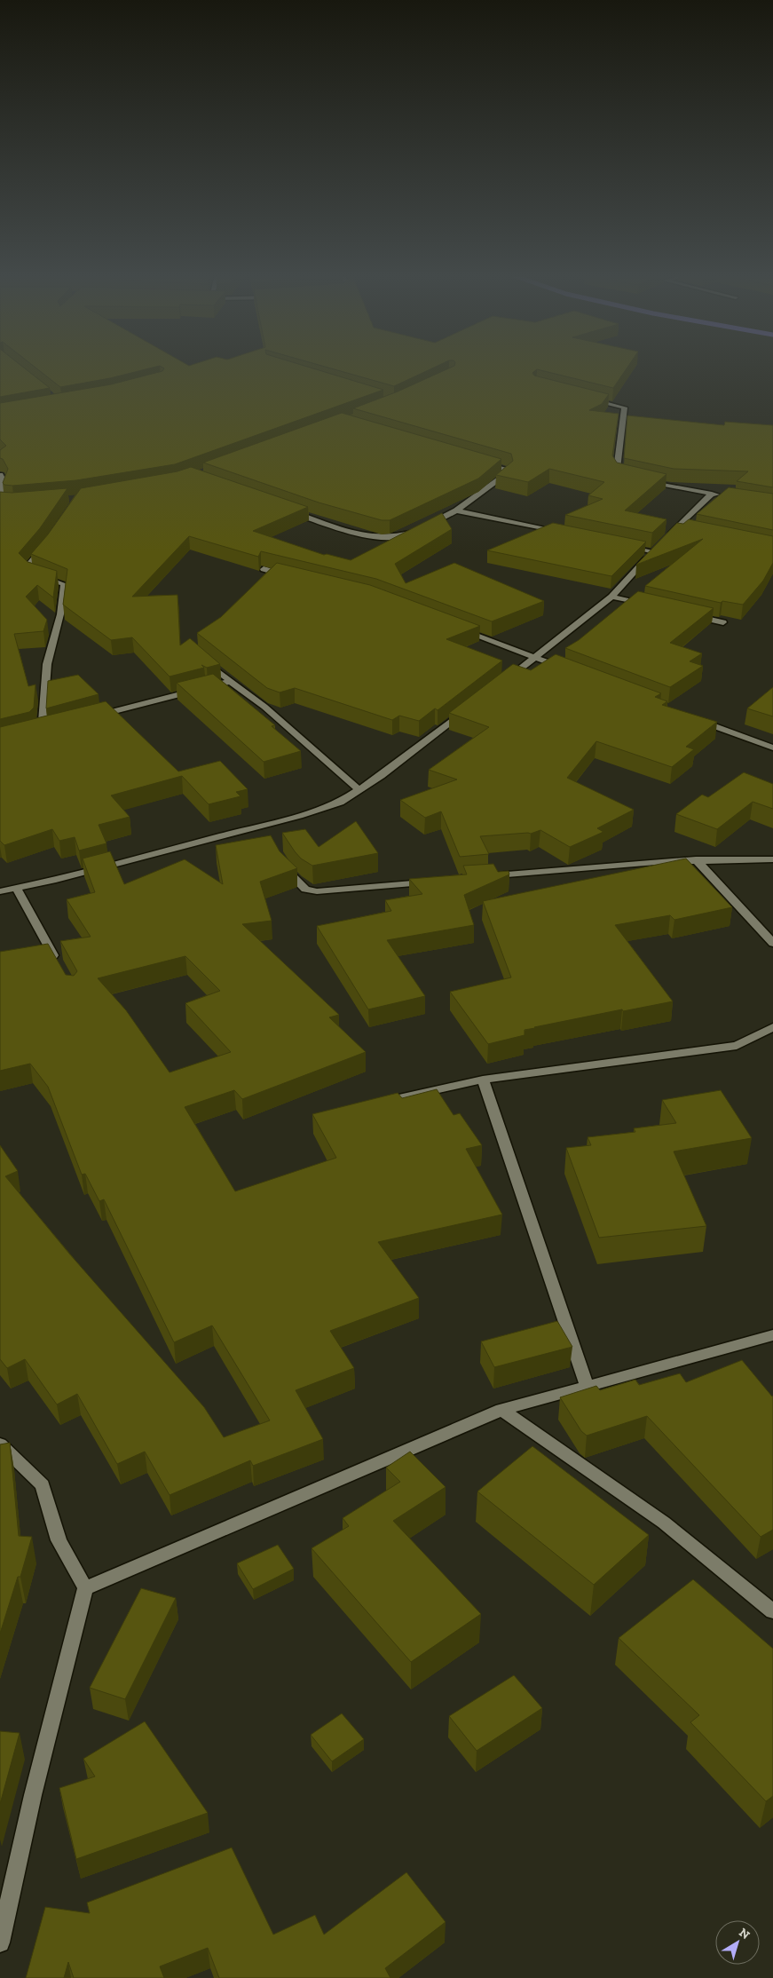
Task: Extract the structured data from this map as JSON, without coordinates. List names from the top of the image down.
{
  "north": "top right"
}
